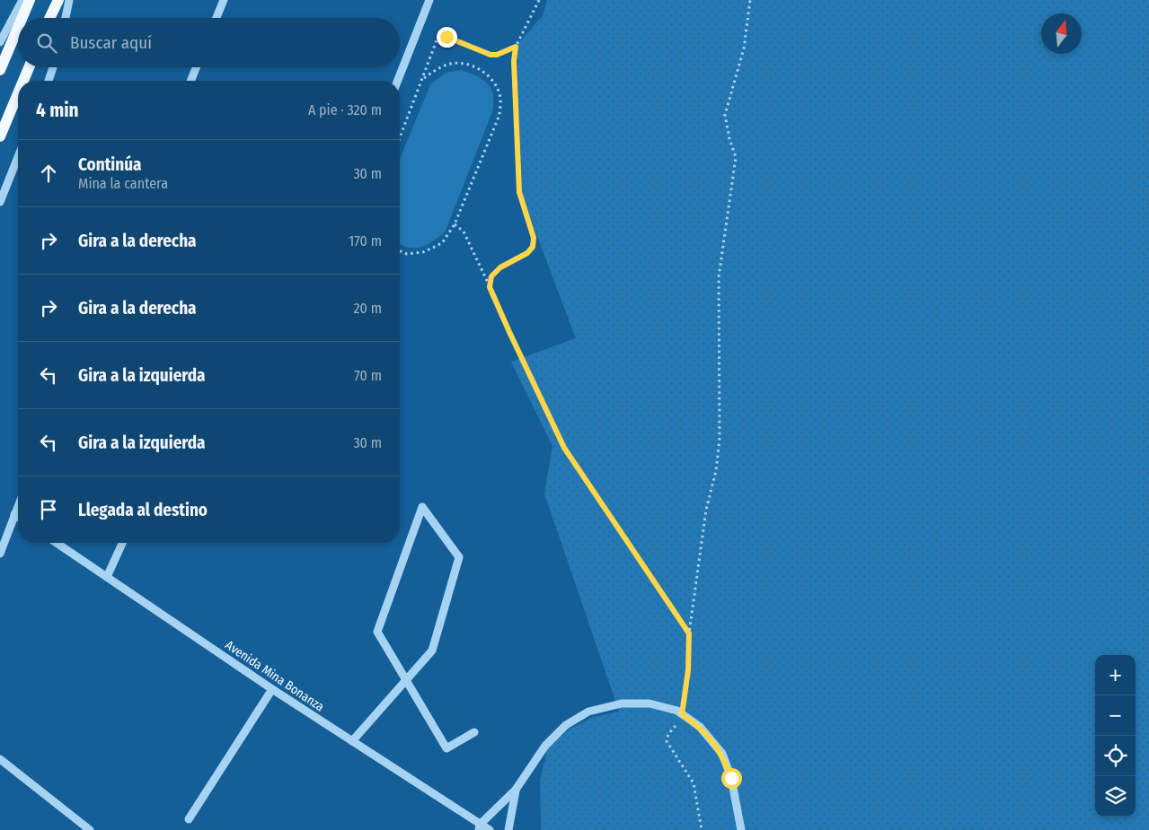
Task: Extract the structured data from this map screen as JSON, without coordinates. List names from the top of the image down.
{
  "streets": {
    "street": ["Avenida Mina Bonanza"]
  },
  "north": "top",
  "page": {
    "search": "Buscar aquí",
    "heading": ["4 min", "A pie · 320 m"],
    "list": [
      ["Continúa", "Mina la cantera", "30 m"],
      ["Gira a la derecha", "170 m"],
      ["Gira a la derecha", "20 m"],
      ["Gira a la izquierda", "70 m"],
      ["Gira a la izquierda", "30 m"],
      "Llegada al destino"
    ],
    "map_buttons": ["+", "−"]
  }
}
